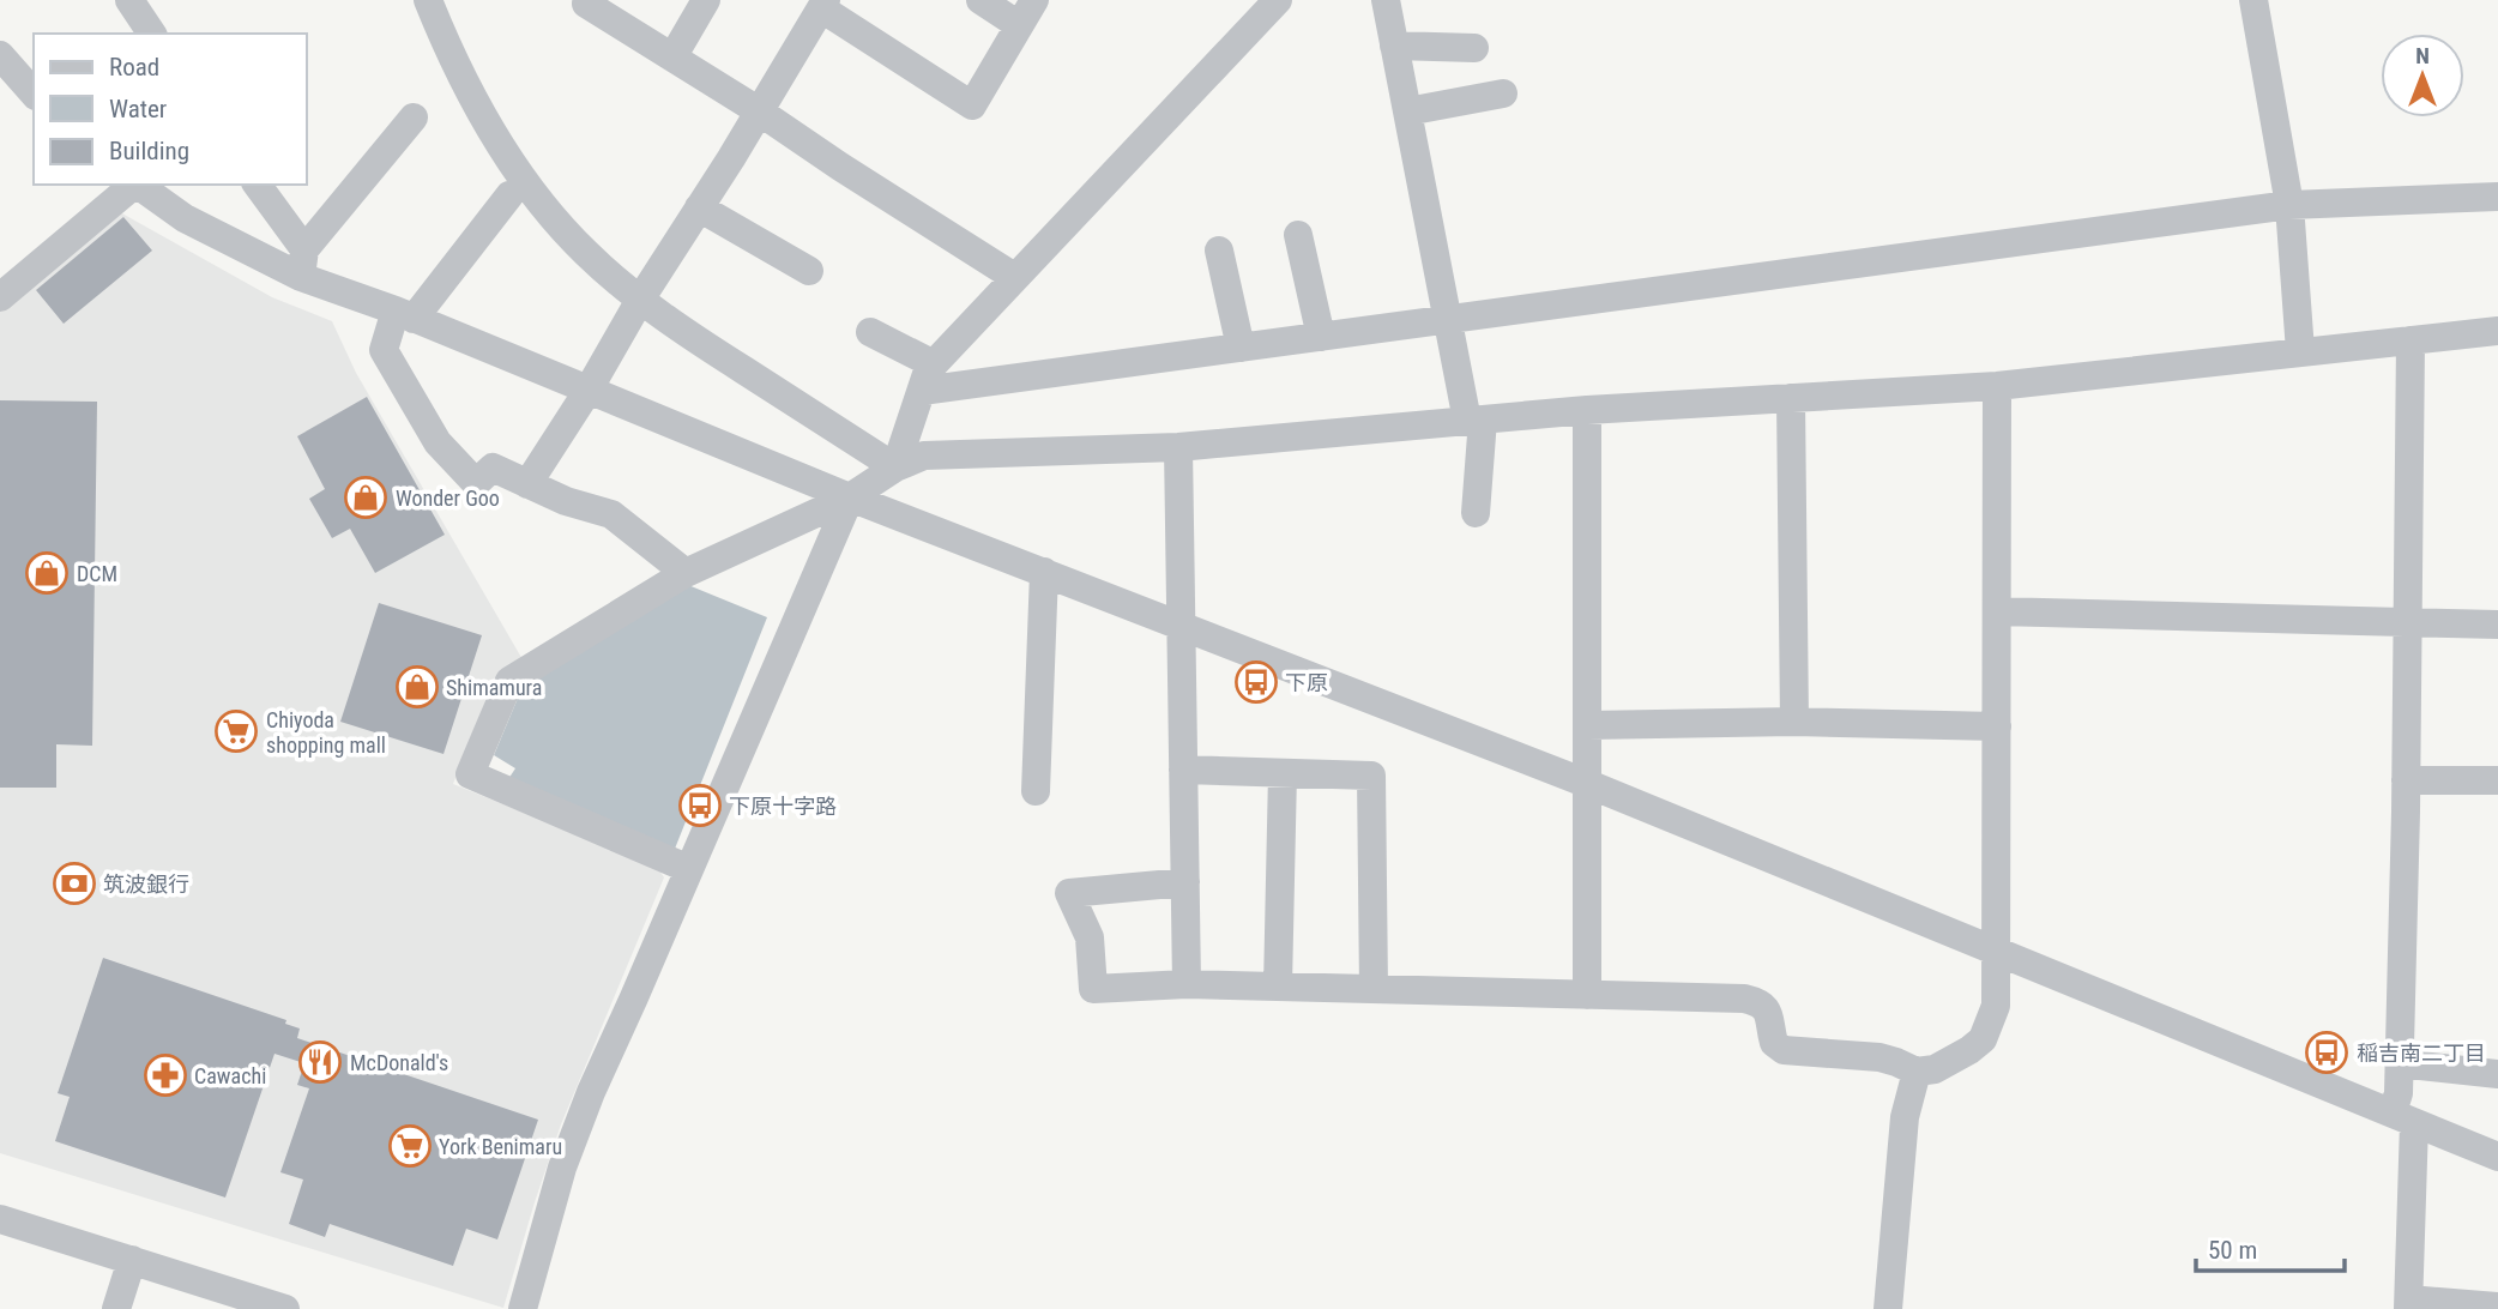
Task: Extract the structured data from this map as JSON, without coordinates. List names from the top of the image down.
{
  "places": {
    "shop": ["Wonder Goo", "DCM", "Shimamura"],
    "bus stop": ["下原", "下原十字路", "稲吉南二丁目"],
    "supermarket": ["Chiyoda shopping mall", "York Benimaru"],
    "bank": ["筑波銀行"],
    "restaurant": ["McDonald's"],
    "pharmacy": ["Cawachi"]
  },
  "legend": ["Road", "Water", "Building"],
  "scale_bar": "50 m",
  "north": "top"
}
